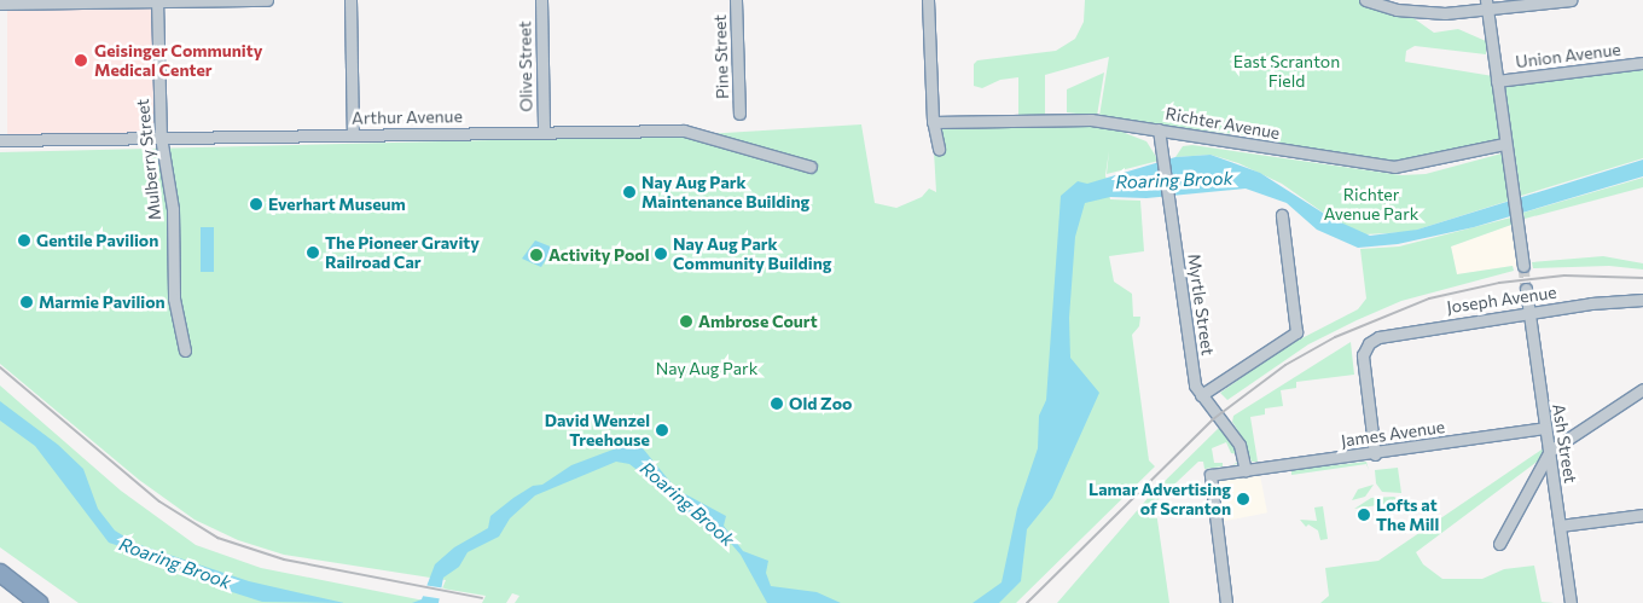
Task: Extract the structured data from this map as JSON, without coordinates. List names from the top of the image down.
{
  "streets": {
    "street": [
      "Union Avenue",
      "Pine Street",
      "Olive Street",
      "Arthur Avenue",
      "Richter Avenue",
      "Mulberry Street",
      "Joseph Avenue",
      "Myrtle Street",
      "James Avenue",
      "Ash Street"
    ]
  },
  "crossings": [
    ["Olive Street", "Arthur Avenue"],
    ["Arthur Avenue", "Mulberry Street"],
    ["Richter Avenue", "Myrtle Street"],
    ["Joseph Avenue", "James Avenue"],
    ["Joseph Avenue", "Ash Street"],
    ["Myrtle Street", "James Avenue"],
    ["James Avenue", "Ash Street"]
  ],
  "water": ["Roaring Brook"],
  "parks": ["East Scranton Field", "Richter Avenue Park", "Nay Aug Park"],
  "places": [
    "Geisinger Community Medical Center",
    "Nay Aug Park Maintenance Building",
    "Everhart Museum",
    "Gentile Pavilion",
    "The Pioneer Gravity Railroad Car",
    "Nay Aug Park Community Building",
    "Activity Pool",
    "Marmie Pavilion",
    "Ambrose Court",
    "Old Zoo",
    "David Wenzel Treehouse",
    "Lamar Advertising of Scranton",
    "Lofts at The Mill"
  ]
}
